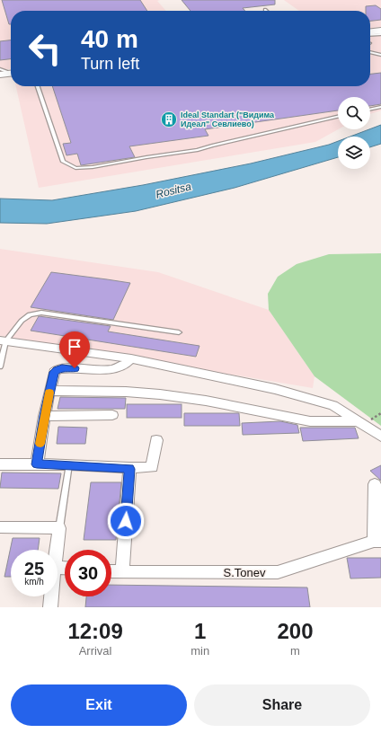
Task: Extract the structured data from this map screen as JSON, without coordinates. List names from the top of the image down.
{
  "streets": {
    "street": ["S.Tonev"]
  },
  "water": ["Rositsa"],
  "places": {
    "building": ["Ideal Standart (\"Видима Идеал\" Севлиево)"]
  },
  "page": {
    "turn": ["40 m", "Turn left"],
    "speed": "25 km/h",
    "limit": "30",
    "eta": [
      "12:09",
      "Arrival",
      "1",
      "min",
      "200",
      "m"
    ],
    "buttons": ["Exit", "Share"]
  }
}
